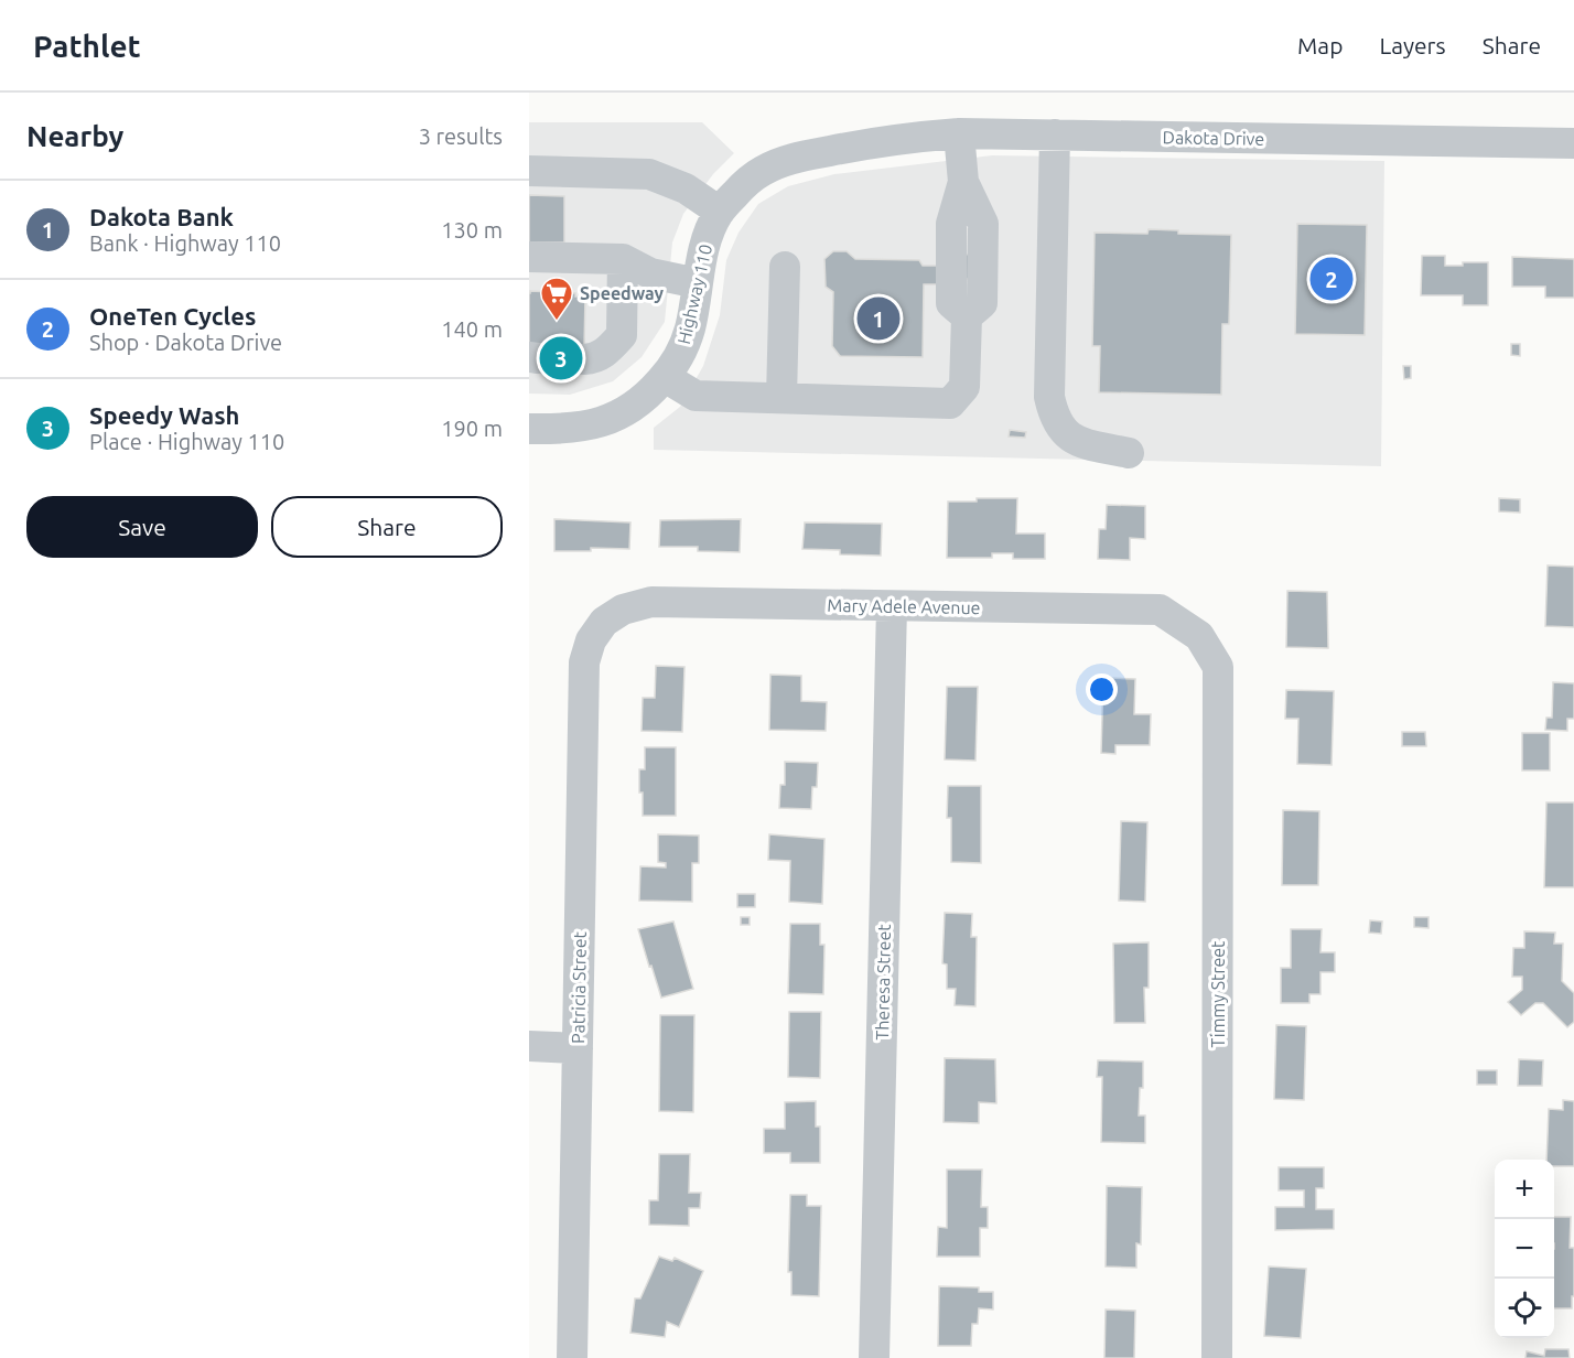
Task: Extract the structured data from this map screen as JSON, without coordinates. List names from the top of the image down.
{
  "streets": {
    "street": [
      "Dakota Drive",
      "Highway 110",
      "Mary Adele Avenue",
      "Theresa Street",
      "Patricia Street",
      "Timmy Street"
    ]
  },
  "crossings": [
    ["Dakota Drive", "Highway 110"],
    ["Mary Adele Avenue", "Theresa Street"],
    ["Mary Adele Avenue", "Patricia Street"],
    ["Mary Adele Avenue", "Timmy Street"]
  ],
  "places": {
    "supermarket": ["Speedway"]
  },
  "page": {
    "header": "Pathlet",
    "nav": ["Map", "Layers", "Share"],
    "heading": ["Nearby", "3 results"],
    "list": [
      {
        "mark": "1",
        "name": "Dakota Bank",
        "note": "Bank · Highway 110",
        "value": "130 m"
      },
      {
        "mark": "2",
        "name": "OneTen Cycles",
        "note": "Shop · Dakota Drive",
        "value": "140 m"
      },
      {
        "mark": "3",
        "name": "Speedy Wash",
        "note": "Place · Highway 110",
        "value": "190 m"
      }
    ],
    "pins": ["2", "1", "3"],
    "buttons": ["Save", "Share"],
    "map_buttons": ["+", "−"]
  }
}
